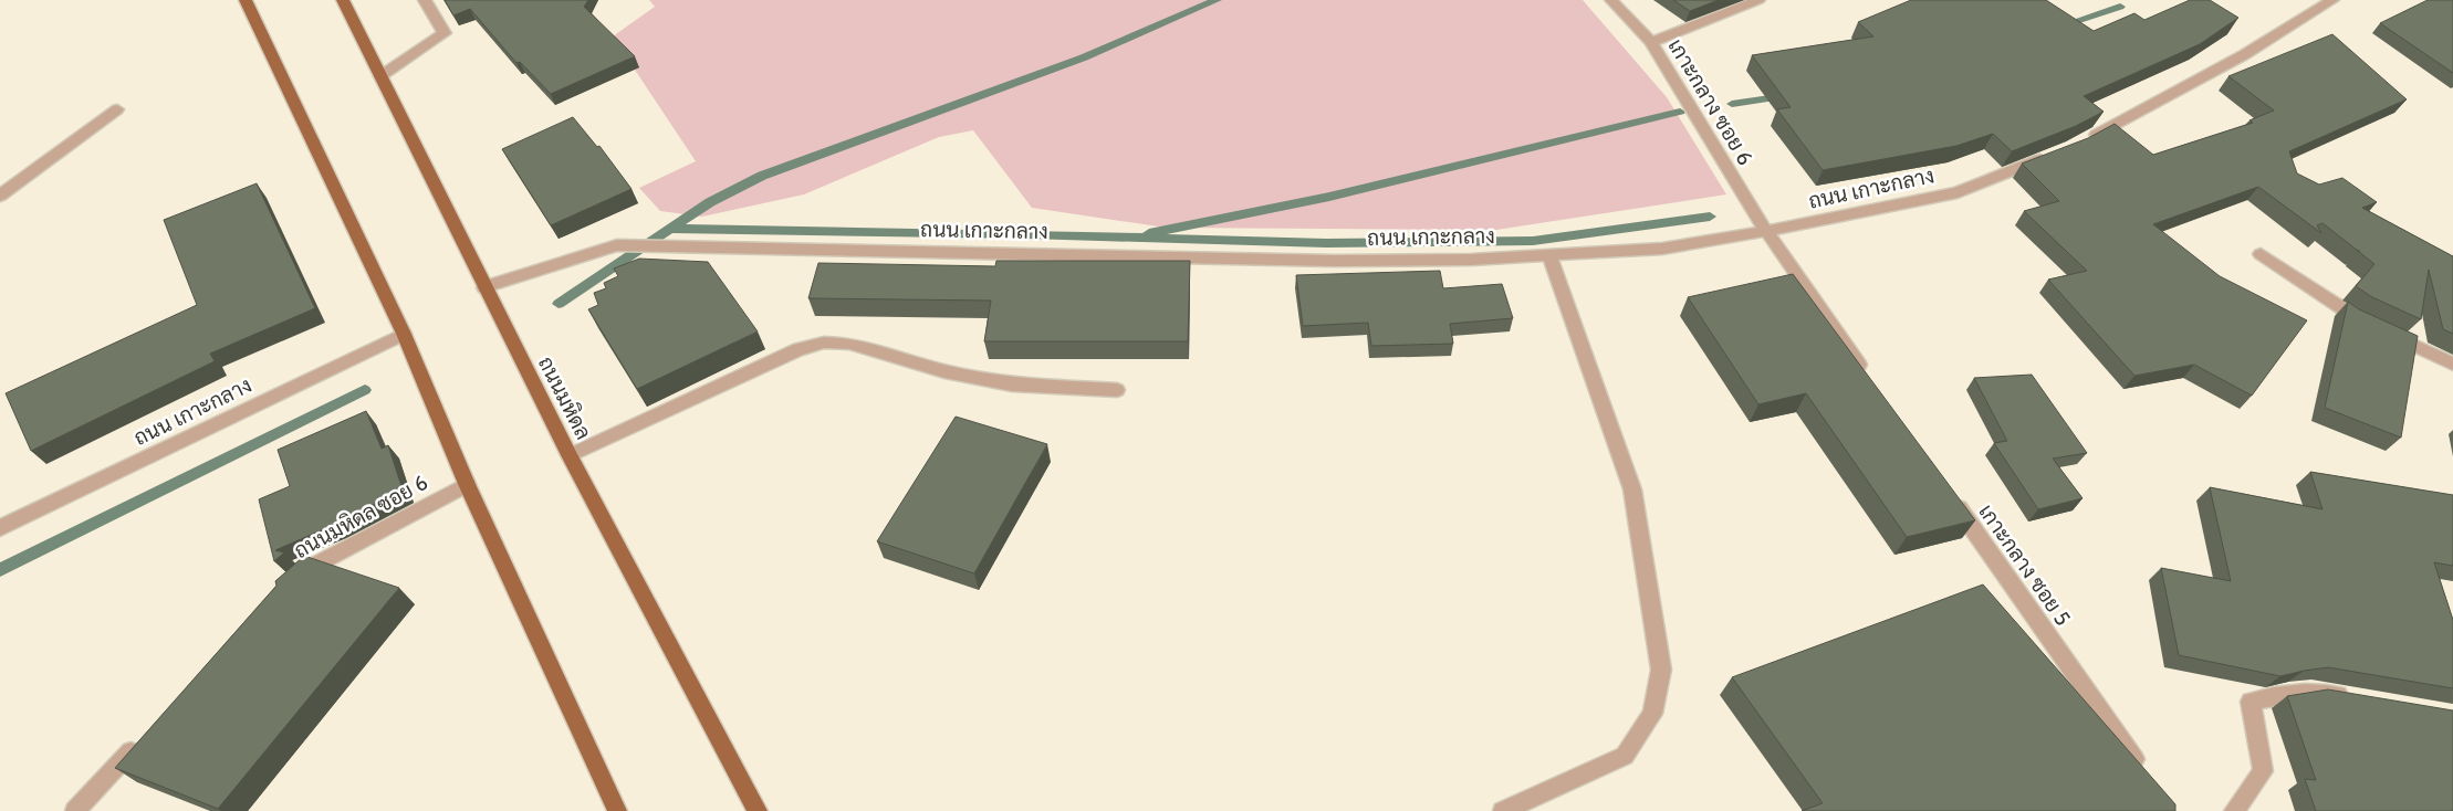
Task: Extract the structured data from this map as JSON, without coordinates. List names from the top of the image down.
{
  "streets": {
    "main road": ["ถนนมหิดล"],
    "street": [
      "เกาะกลาง ซอย 6",
      "ถนน เกาะกลาง",
      "ถนนมหิดล ซอย 6",
      "เกาะกลาง ซอย 5"
    ]
  },
  "crossings": [
    ["เกาะกลาง ซอย 6", "ถนน เกาะกลาง"],
    ["ถนน เกาะกลาง", "ถนนมหิดล"]
  ]
}
